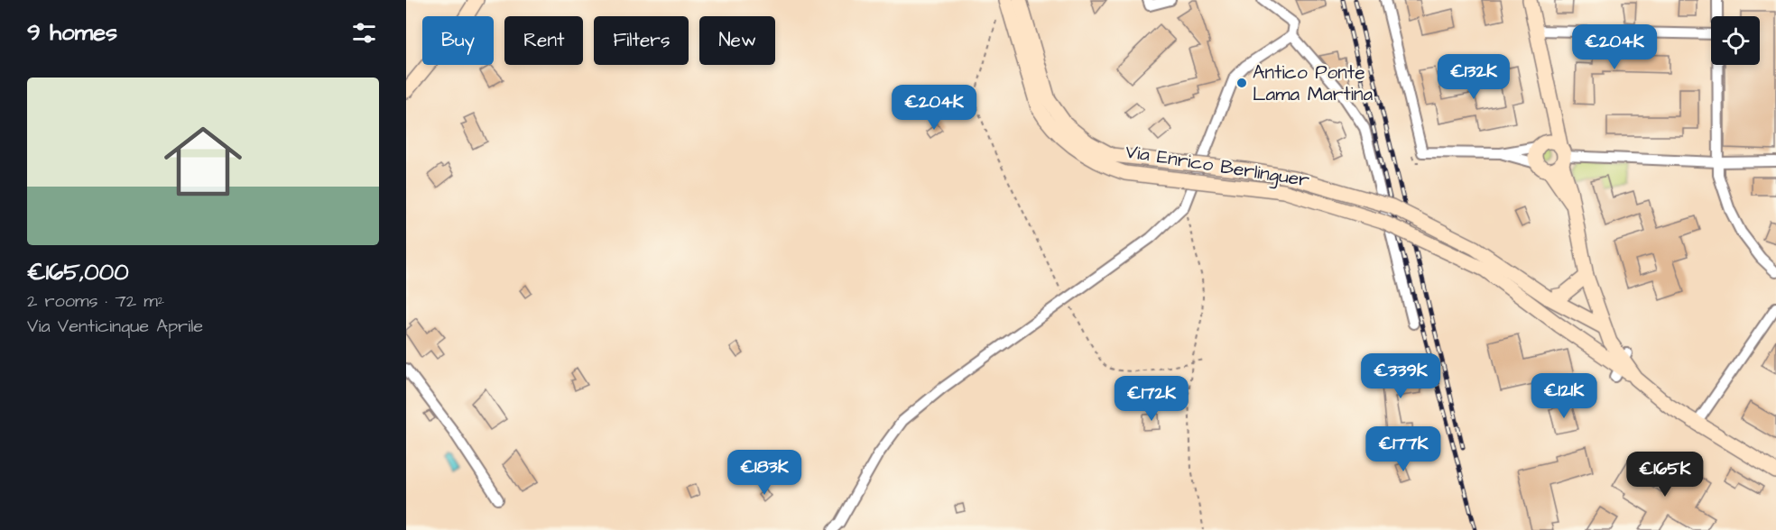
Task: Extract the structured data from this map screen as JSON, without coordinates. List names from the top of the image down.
{
  "streets": {
    "main road": ["Via Enrico Berlinguer"]
  },
  "places": ["Antico Ponte Lama Martina"],
  "page": {
    "heading": "9 homes",
    "chip": [
      "Buy",
      "Rent",
      "Filters",
      "New"
    ],
    "price": [
      "€204K",
      "€132K",
      "€204K",
      "€339K",
      "€121K",
      "€172K",
      "€177K",
      "€183K",
      "€165K"
    ],
    "list": [
      {
        "name": "€165,000",
        "note": "2 rooms · 72 m² · Via Venticinque Aprile"
      }
    ]
  }
}
